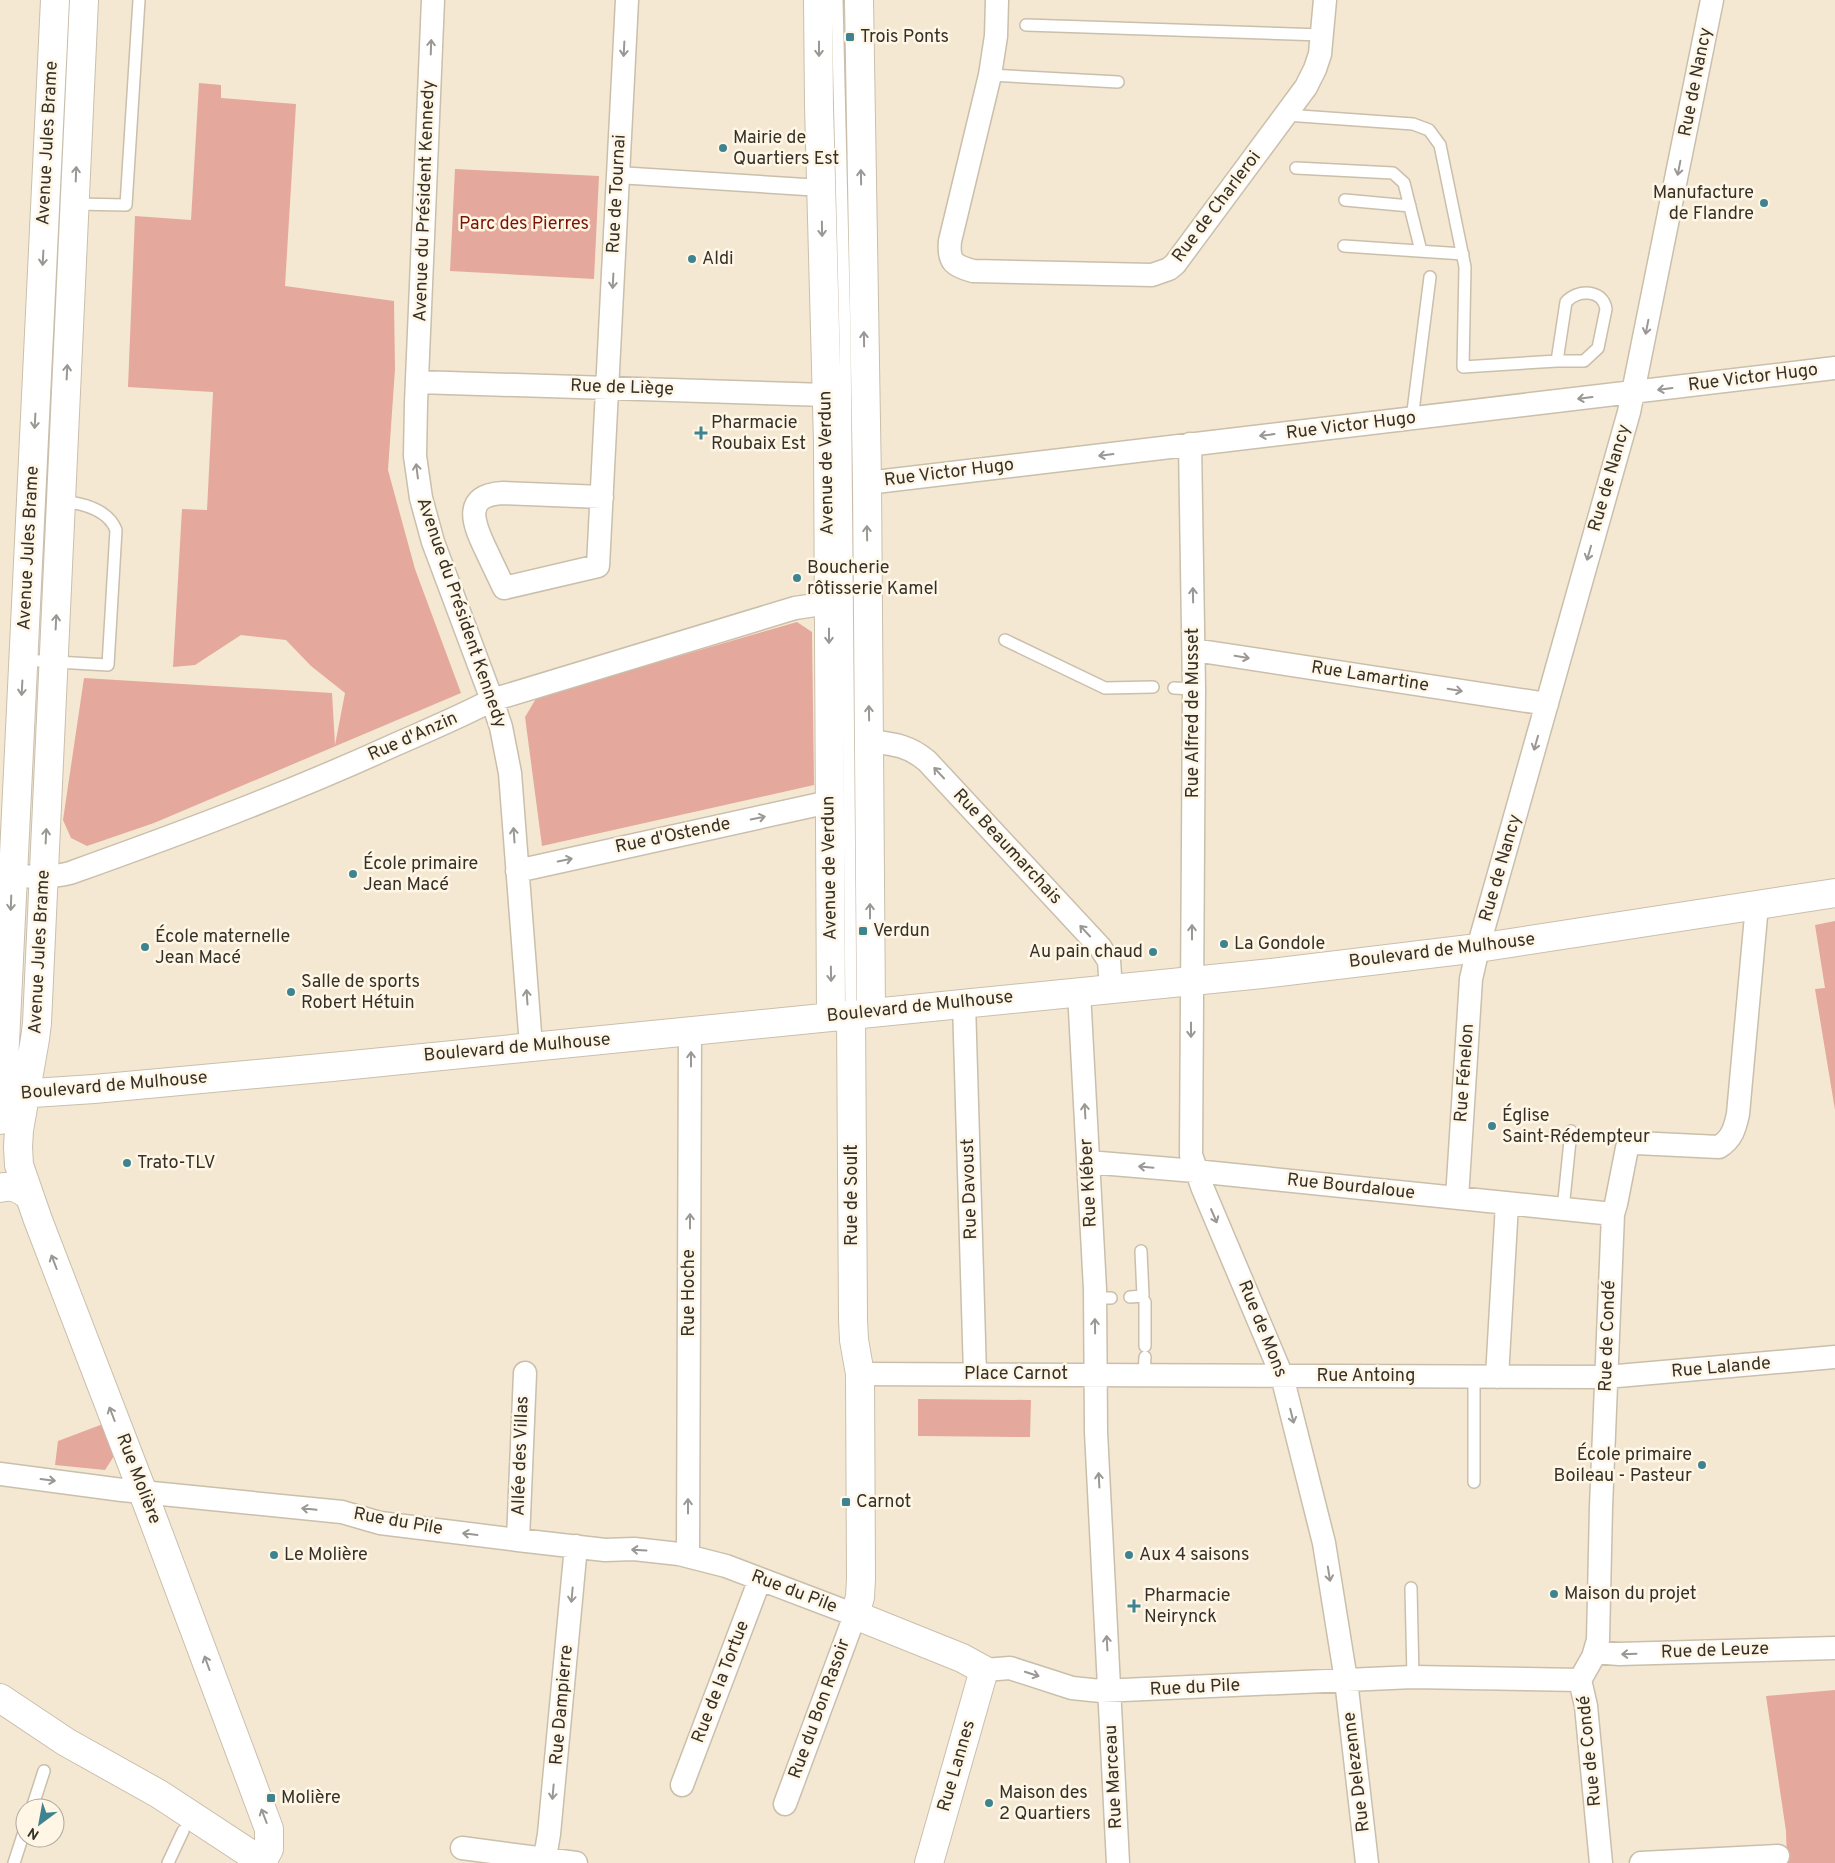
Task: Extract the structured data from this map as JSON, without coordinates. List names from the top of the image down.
{
  "streets": {
    "street": [
      "Rue de Nancy",
      "Avenue Jules Brame",
      "Rue de Tournai",
      "Avenue du Président Kennedy",
      "Rue de Charleroi",
      "Rue Victor Hugo",
      "Rue de Liège",
      "Avenue de Verdun",
      "Rue Lamartine",
      "Rue Alfred de Musset",
      "Rue d'Anzin",
      "Rue d'Ostende",
      "Rue Beaumarchais",
      "Boulevard de Mulhouse",
      "Rue Fénelon",
      "Rue Kléber",
      "Rue Bourdaloue",
      "Rue Davoust",
      "Rue de Soult",
      "Rue Hoche",
      "Rue de Mons",
      "Rue de Condé",
      "Rue Lalande",
      "Place Carnot",
      "Rue Antoing",
      "Allée des Villas",
      "Rue Molière",
      "Rue du Pile",
      "Rue de Leuze",
      "Rue de la Tortue",
      "Rue Dampierre",
      "Rue du Bon Rasoir",
      "Rue Lannes",
      "Rue Delezenne",
      "Rue Marceau"
    ]
  },
  "crossings": [
    ["Rue de Nancy", "Rue Victor Hugo"],
    ["Rue de Nancy", "Rue Lamartine"],
    ["Rue de Nancy", "Boulevard de Mulhouse"],
    ["Rue de Nancy", "Rue Fénelon"],
    ["Avenue Jules Brame", "Rue d'Anzin"],
    ["Avenue Jules Brame", "Boulevard de Mulhouse"],
    ["Avenue Jules Brame", "Rue Molière"],
    ["Rue de Tournai", "Rue de Liège"],
    ["Avenue du Président Kennedy", "Rue de Liège"],
    ["Avenue du Président Kennedy", "Rue d'Anzin"],
    ["Avenue du Président Kennedy", "Rue d'Ostende"],
    ["Avenue du Président Kennedy", "Boulevard de Mulhouse"],
    ["Rue Victor Hugo", "Rue Alfred de Musset"],
    ["Rue de Liège", "Avenue de Verdun"],
    ["Avenue de Verdun", "Rue d'Anzin"],
    ["Avenue de Verdun", "Rue d'Ostende"],
    ["Avenue de Verdun", "Boulevard de Mulhouse"],
    ["Avenue de Verdun", "Rue de Soult"],
    ["Rue Lamartine", "Rue Alfred de Musset"],
    ["Rue Alfred de Musset", "Boulevard de Mulhouse"],
    ["Rue Alfred de Musset", "Rue de Mons"],
    ["Rue Beaumarchais", "Boulevard de Mulhouse"],
    ["Boulevard de Mulhouse", "Rue Fénelon"],
    ["Boulevard de Mulhouse", "Rue Kléber"],
    ["Boulevard de Mulhouse", "Rue Davoust"],
    ["Boulevard de Mulhouse", "Rue de Soult"],
    ["Boulevard de Mulhouse", "Rue Hoche"],
    ["Boulevard de Mulhouse", "Rue de Mons"],
    ["Boulevard de Mulhouse", "Rue de Condé"],
    ["Boulevard de Mulhouse", "Rue Molière"],
    ["Rue Fénelon", "Rue Bourdaloue"],
    ["Rue Kléber", "Rue Bourdaloue"],
    ["Rue Kléber", "Place Carnot"],
    ["Rue Kléber", "Rue Antoing"],
    ["Rue Bourdaloue", "Rue de Mons"],
    ["Rue Bourdaloue", "Rue de Condé"],
    ["Rue Davoust", "Place Carnot"],
    ["Rue de Soult", "Place Carnot"],
    ["Rue Hoche", "Rue du Pile"],
    ["Rue de Mons", "Rue Antoing"],
    ["Rue de Mons", "Rue du Pile"],
    ["Rue de Mons", "Rue Delezenne"],
    ["Rue de Condé", "Rue Lalande"],
    ["Rue de Condé", "Rue Antoing"],
    ["Rue de Condé", "Rue du Pile"],
    ["Rue de Condé", "Rue de Leuze"],
    ["Rue Lalande", "Rue Antoing"],
    ["Place Carnot", "Rue Antoing"],
    ["Allée des Villas", "Rue du Pile"],
    ["Rue Molière", "Rue du Pile"],
    ["Rue du Pile", "Rue de la Tortue"],
    ["Rue du Pile", "Rue Dampierre"],
    ["Rue du Pile", "Rue du Bon Rasoir"],
    ["Rue du Pile", "Rue Lannes"],
    ["Rue du Pile", "Rue Delezenne"],
    ["Rue du Pile", "Rue Marceau"]
  ],
  "one_way": [
    "Rue de Nancy",
    "Rue de Tournai",
    "Avenue du Président Kennedy",
    "Rue Victor Hugo",
    "Rue Lamartine",
    "Rue Alfred de Musset",
    "Rue d'Ostende",
    "Rue Beaumarchais",
    "Rue Kléber",
    "Rue de Mons",
    "Rue Molière",
    "Rue de Leuze",
    "Rue Dampierre"
  ],
  "parks": ["Parc des Pierres"],
  "places": {
    "transit": [
      "Trois Ponts",
      "Verdun",
      "Carnot",
      "Molière"
    ],
    "other": [
      "Mairie de Quartiers Est",
      "Manufacture de Flandre",
      "Aldi",
      "Boucherie rôtisserie Kamel",
      "École primaire Jean Macé",
      "La Gondole",
      "École maternelle Jean Macé",
      "Au pain chaud",
      "Salle de sports Robert Hétuin",
      "Église Saint-Rédempteur",
      "Trato-TLV",
      "École primaire Boileau - Pasteur",
      "Le Molière",
      "Aux 4 saisons",
      "Maison du projet",
      "Maison des 2 Quartiers"
    ],
    "health": ["Pharmacie Roubaix Est", "Pharmacie Neirynck"]
  },
  "north": "bottom left"
}
